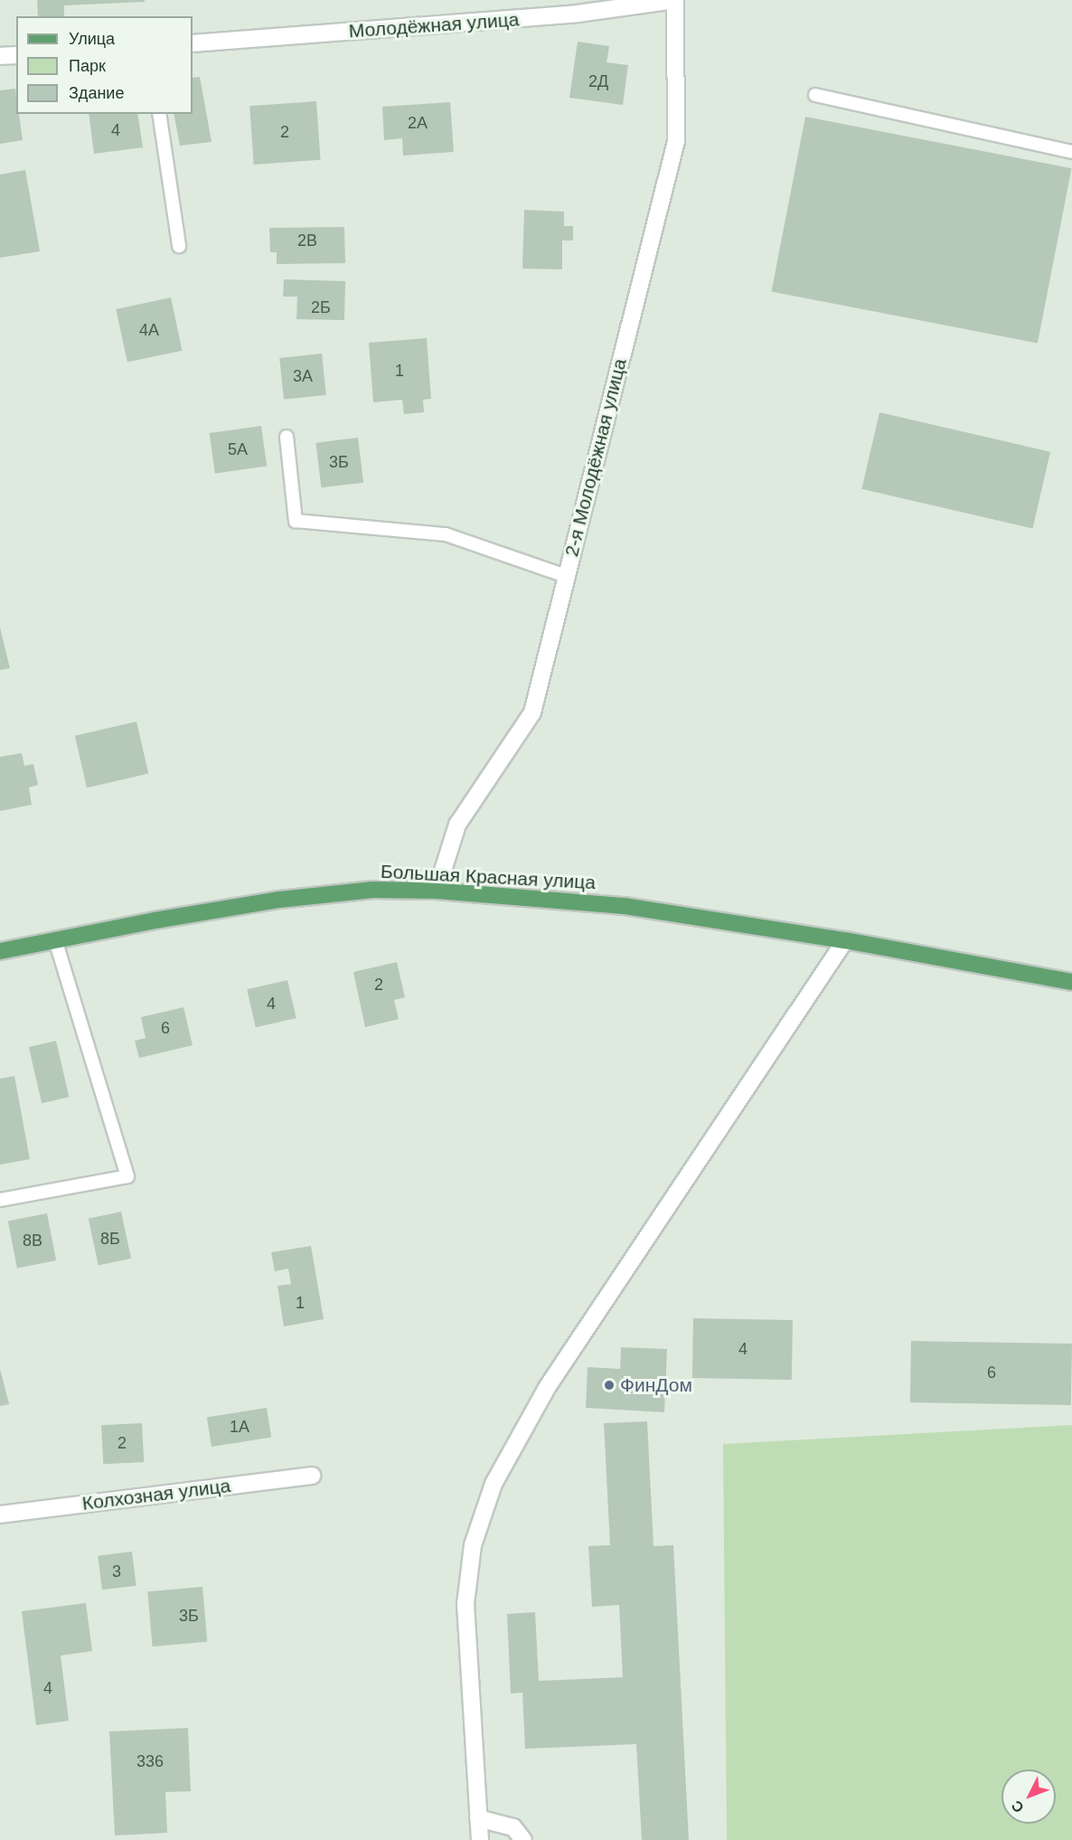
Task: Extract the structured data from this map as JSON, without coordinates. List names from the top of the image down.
{
  "streets": {
    "main road": ["Большая Красная улица"],
    "street": ["Молодёжная улица", "2-я Молодёжная улица", "Колхозная улица"]
  },
  "crossings": [
    ["Молодёжная улица", "2-я Молодёжная улица"],
    ["2-я Молодёжная улица", "Большая Красная улица"]
  ],
  "places": ["ФинДом"],
  "house_numbers": [
    "2Д",
    "2А",
    "4",
    "2",
    "2В",
    "2Б",
    "4А",
    "1",
    "3А",
    "5А",
    "3Б",
    "2",
    "4",
    "6",
    "8Б",
    "8В",
    "1",
    "4",
    "6",
    "1А",
    "2",
    "3",
    "3Б",
    "4",
    "336"
  ],
  "legend": ["Улица", "Парк", "Здание"],
  "north": "bottom left"
}
